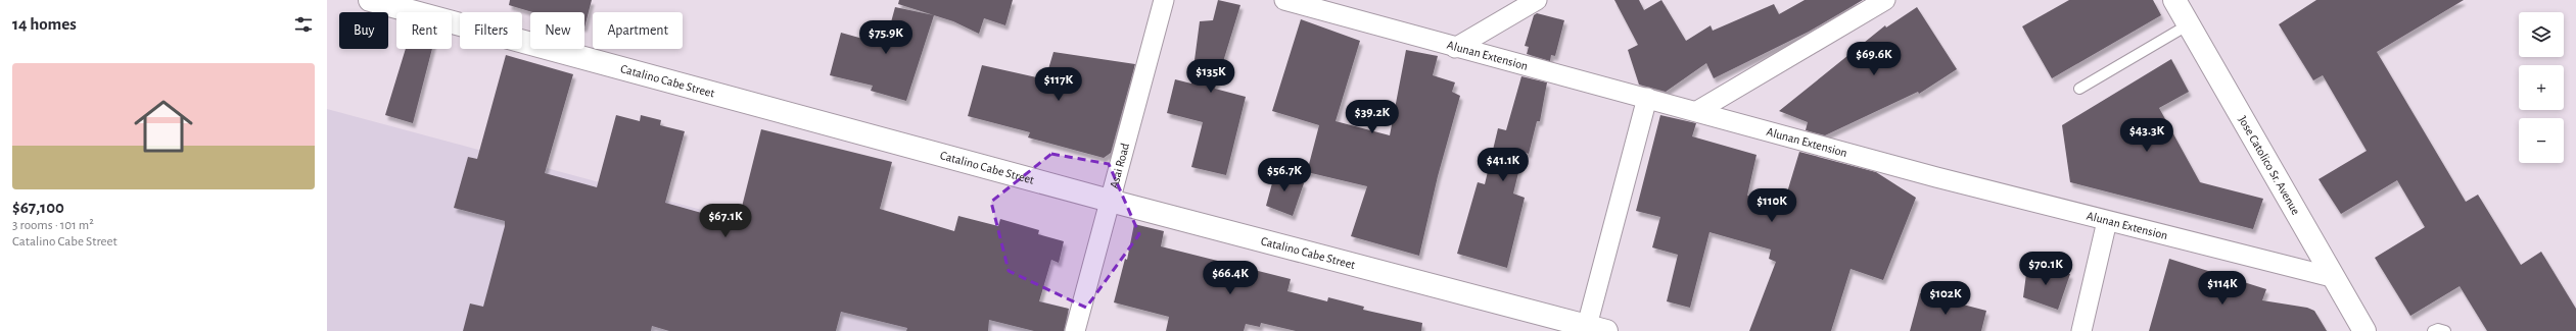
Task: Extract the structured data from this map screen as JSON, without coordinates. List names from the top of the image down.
{
  "streets": {
    "street": [
      "Alunan Extension",
      "Catalino Cabe Street",
      "Asai Road",
      "Jose Catolico Sr. Avenue"
    ]
  },
  "crossings": [
    ["Alunan Extension", "Jose Catolico Sr. Avenue"],
    ["Catalino Cabe Street", "Asai Road"]
  ],
  "page": {
    "heading": "14 homes",
    "map_buttons": ["+", "−"],
    "chip": [
      "Buy",
      "Rent",
      "Filters",
      "New",
      "Apartment"
    ],
    "price": [
      "$75.9K",
      "$69.6K",
      "$135K",
      "$117K",
      "$39.2K",
      "$43.3K",
      "$41.1K",
      "$56.7K",
      "$110K",
      "$67.1K",
      "$70.1K",
      "$66.4K",
      "$114K",
      "$102K"
    ],
    "list": [
      {
        "name": "$67,100",
        "note": "3 rooms · 101 m² · Catalino Cabe Street"
      }
    ]
  }
}
